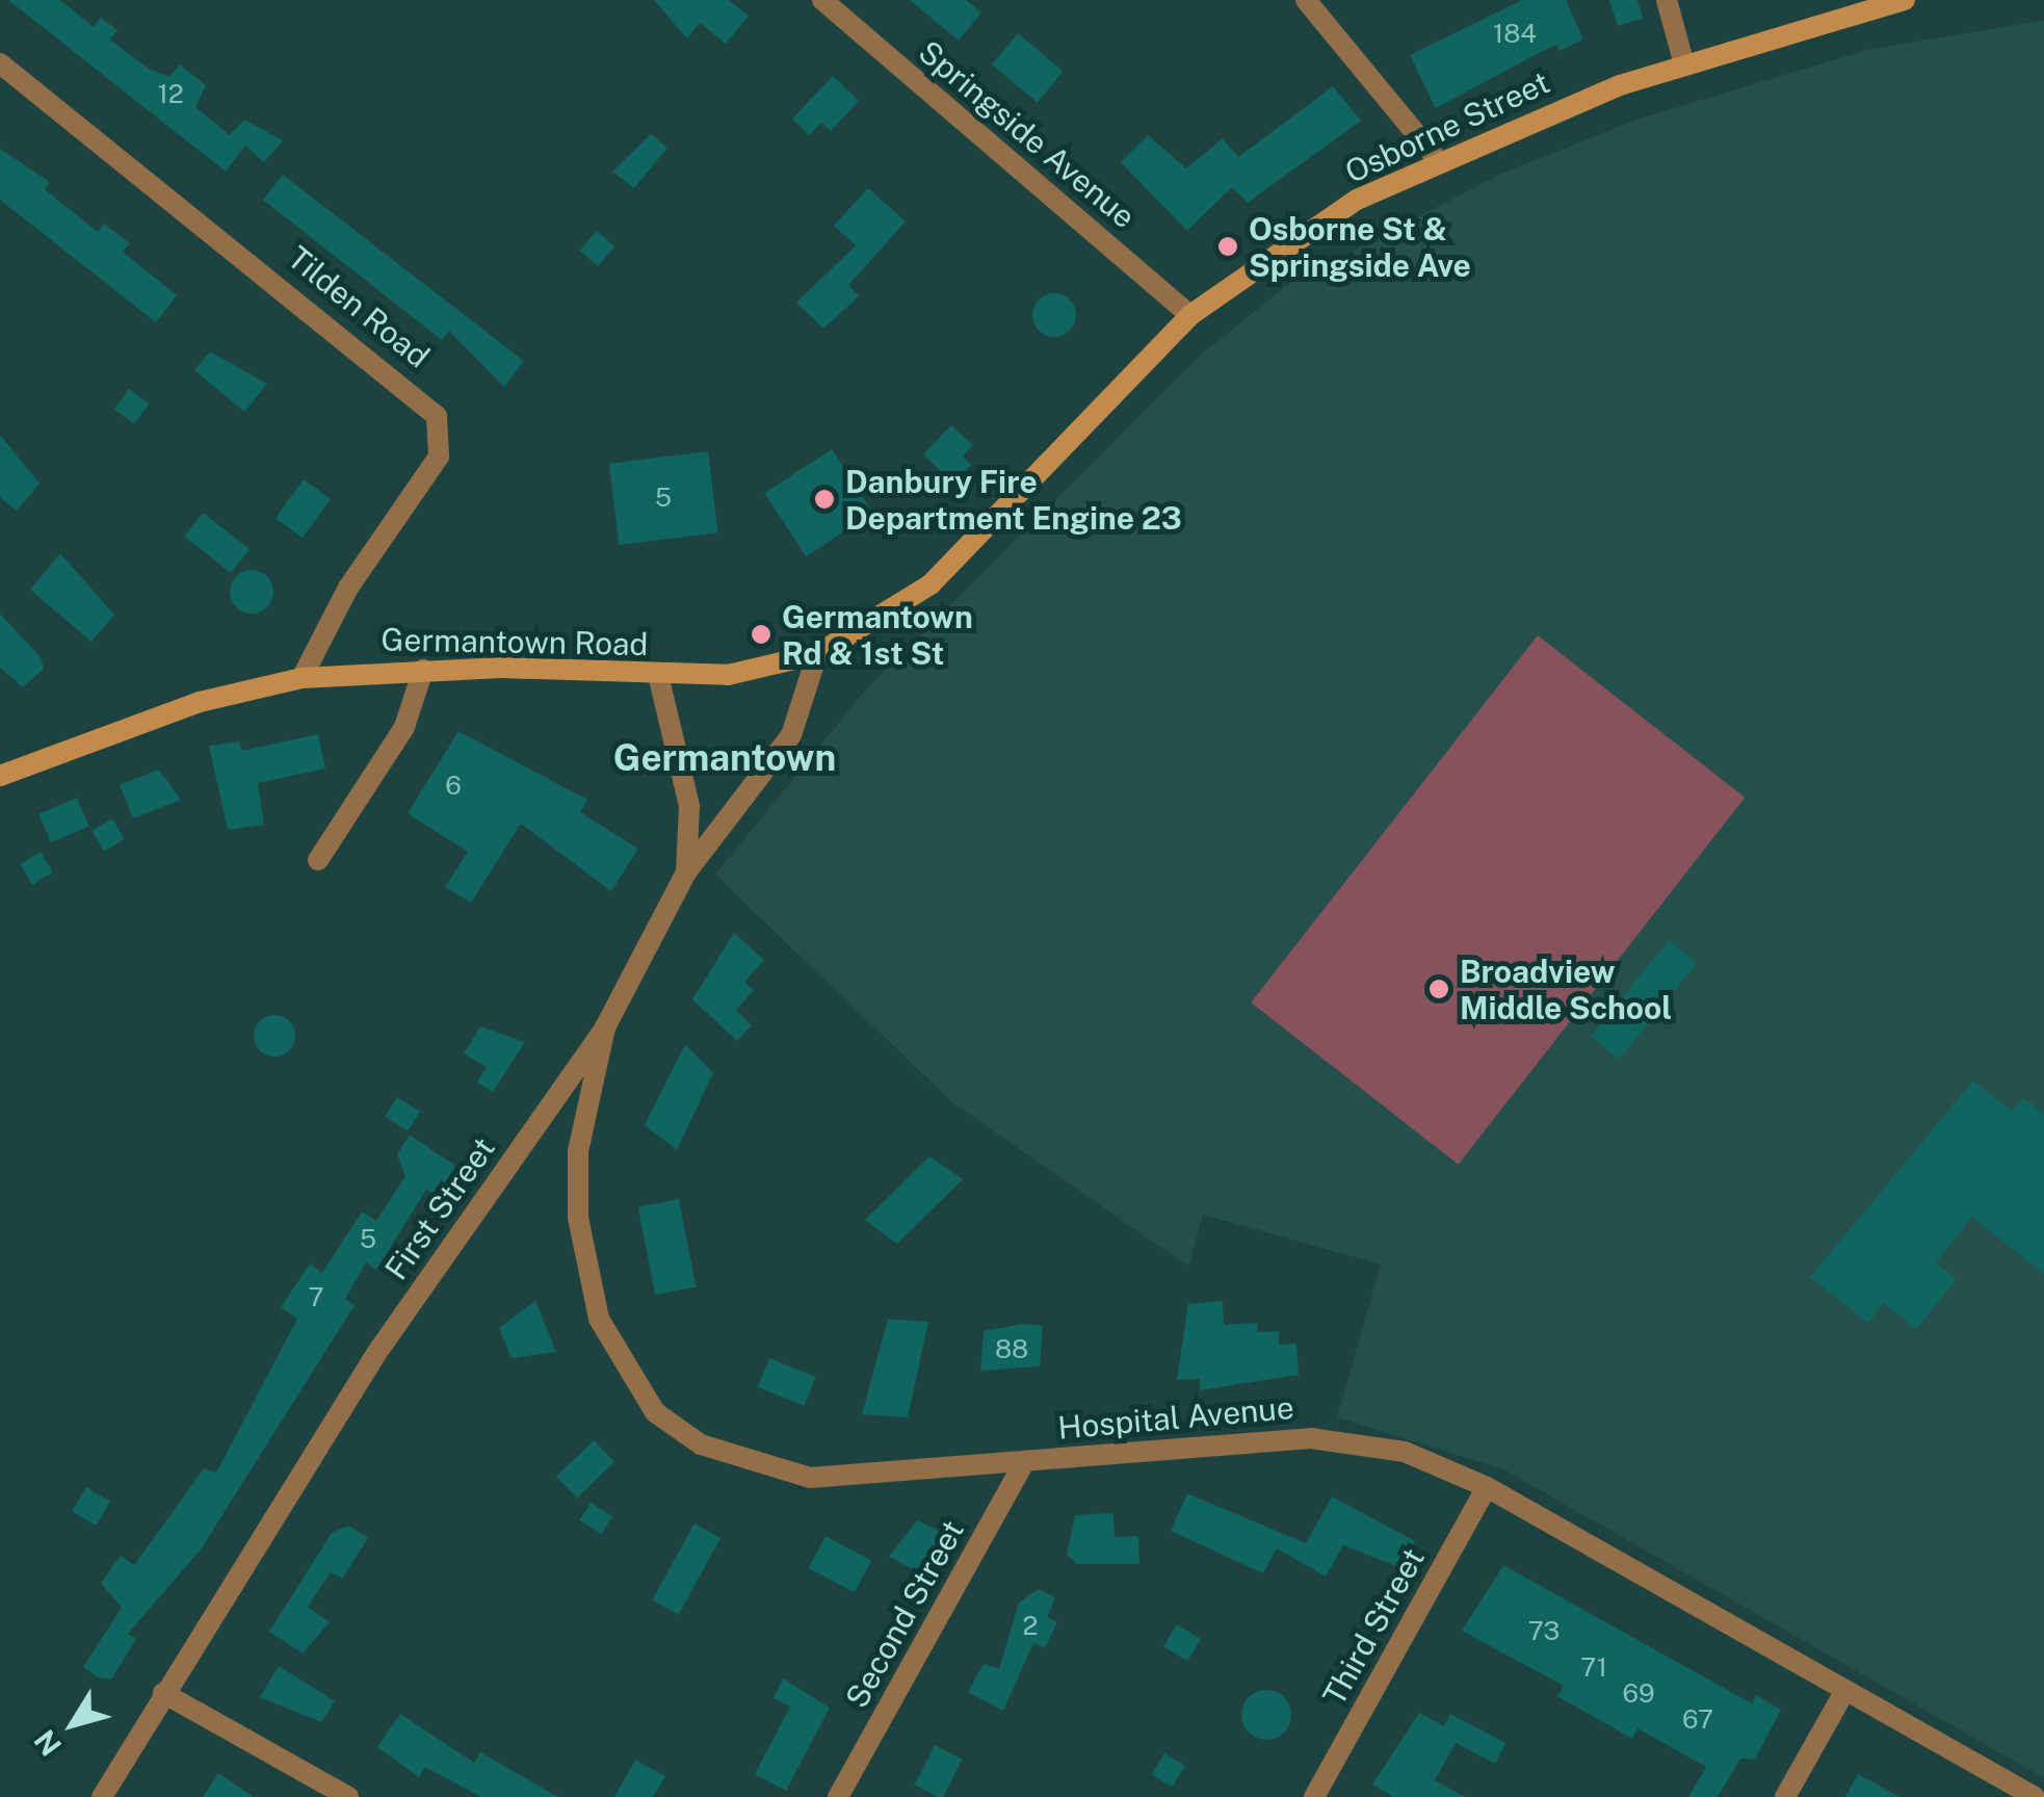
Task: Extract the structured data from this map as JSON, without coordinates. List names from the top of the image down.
{
  "streets": {
    "main road": ["Osborne Street", "Germantown Road"],
    "street": [
      "Springside Avenue",
      "Tilden Road",
      "First Street",
      "Hospital Avenue",
      "Second Street",
      "Third Street"
    ]
  },
  "crossings": [
    ["Osborne Street", "Springside Avenue"],
    ["Osborne Street", "Germantown Road"],
    ["Tilden Road", "Germantown Road"],
    ["Germantown Road", "First Street"],
    ["First Street", "Hospital Avenue"],
    ["Hospital Avenue", "Second Street"],
    ["Hospital Avenue", "Third Street"]
  ],
  "districts": ["Germantown"],
  "places": [
    "Osborne St & Springside Ave",
    "Danbury Fire Department Engine 23",
    "Germantown Rd & 1st St",
    "Broadview Middle School"
  ],
  "house_numbers": [
    "184",
    "12",
    "5",
    "6",
    "5",
    "7",
    "88",
    "2",
    "73",
    "71",
    "69",
    "67"
  ],
  "north": "bottom left"
}
